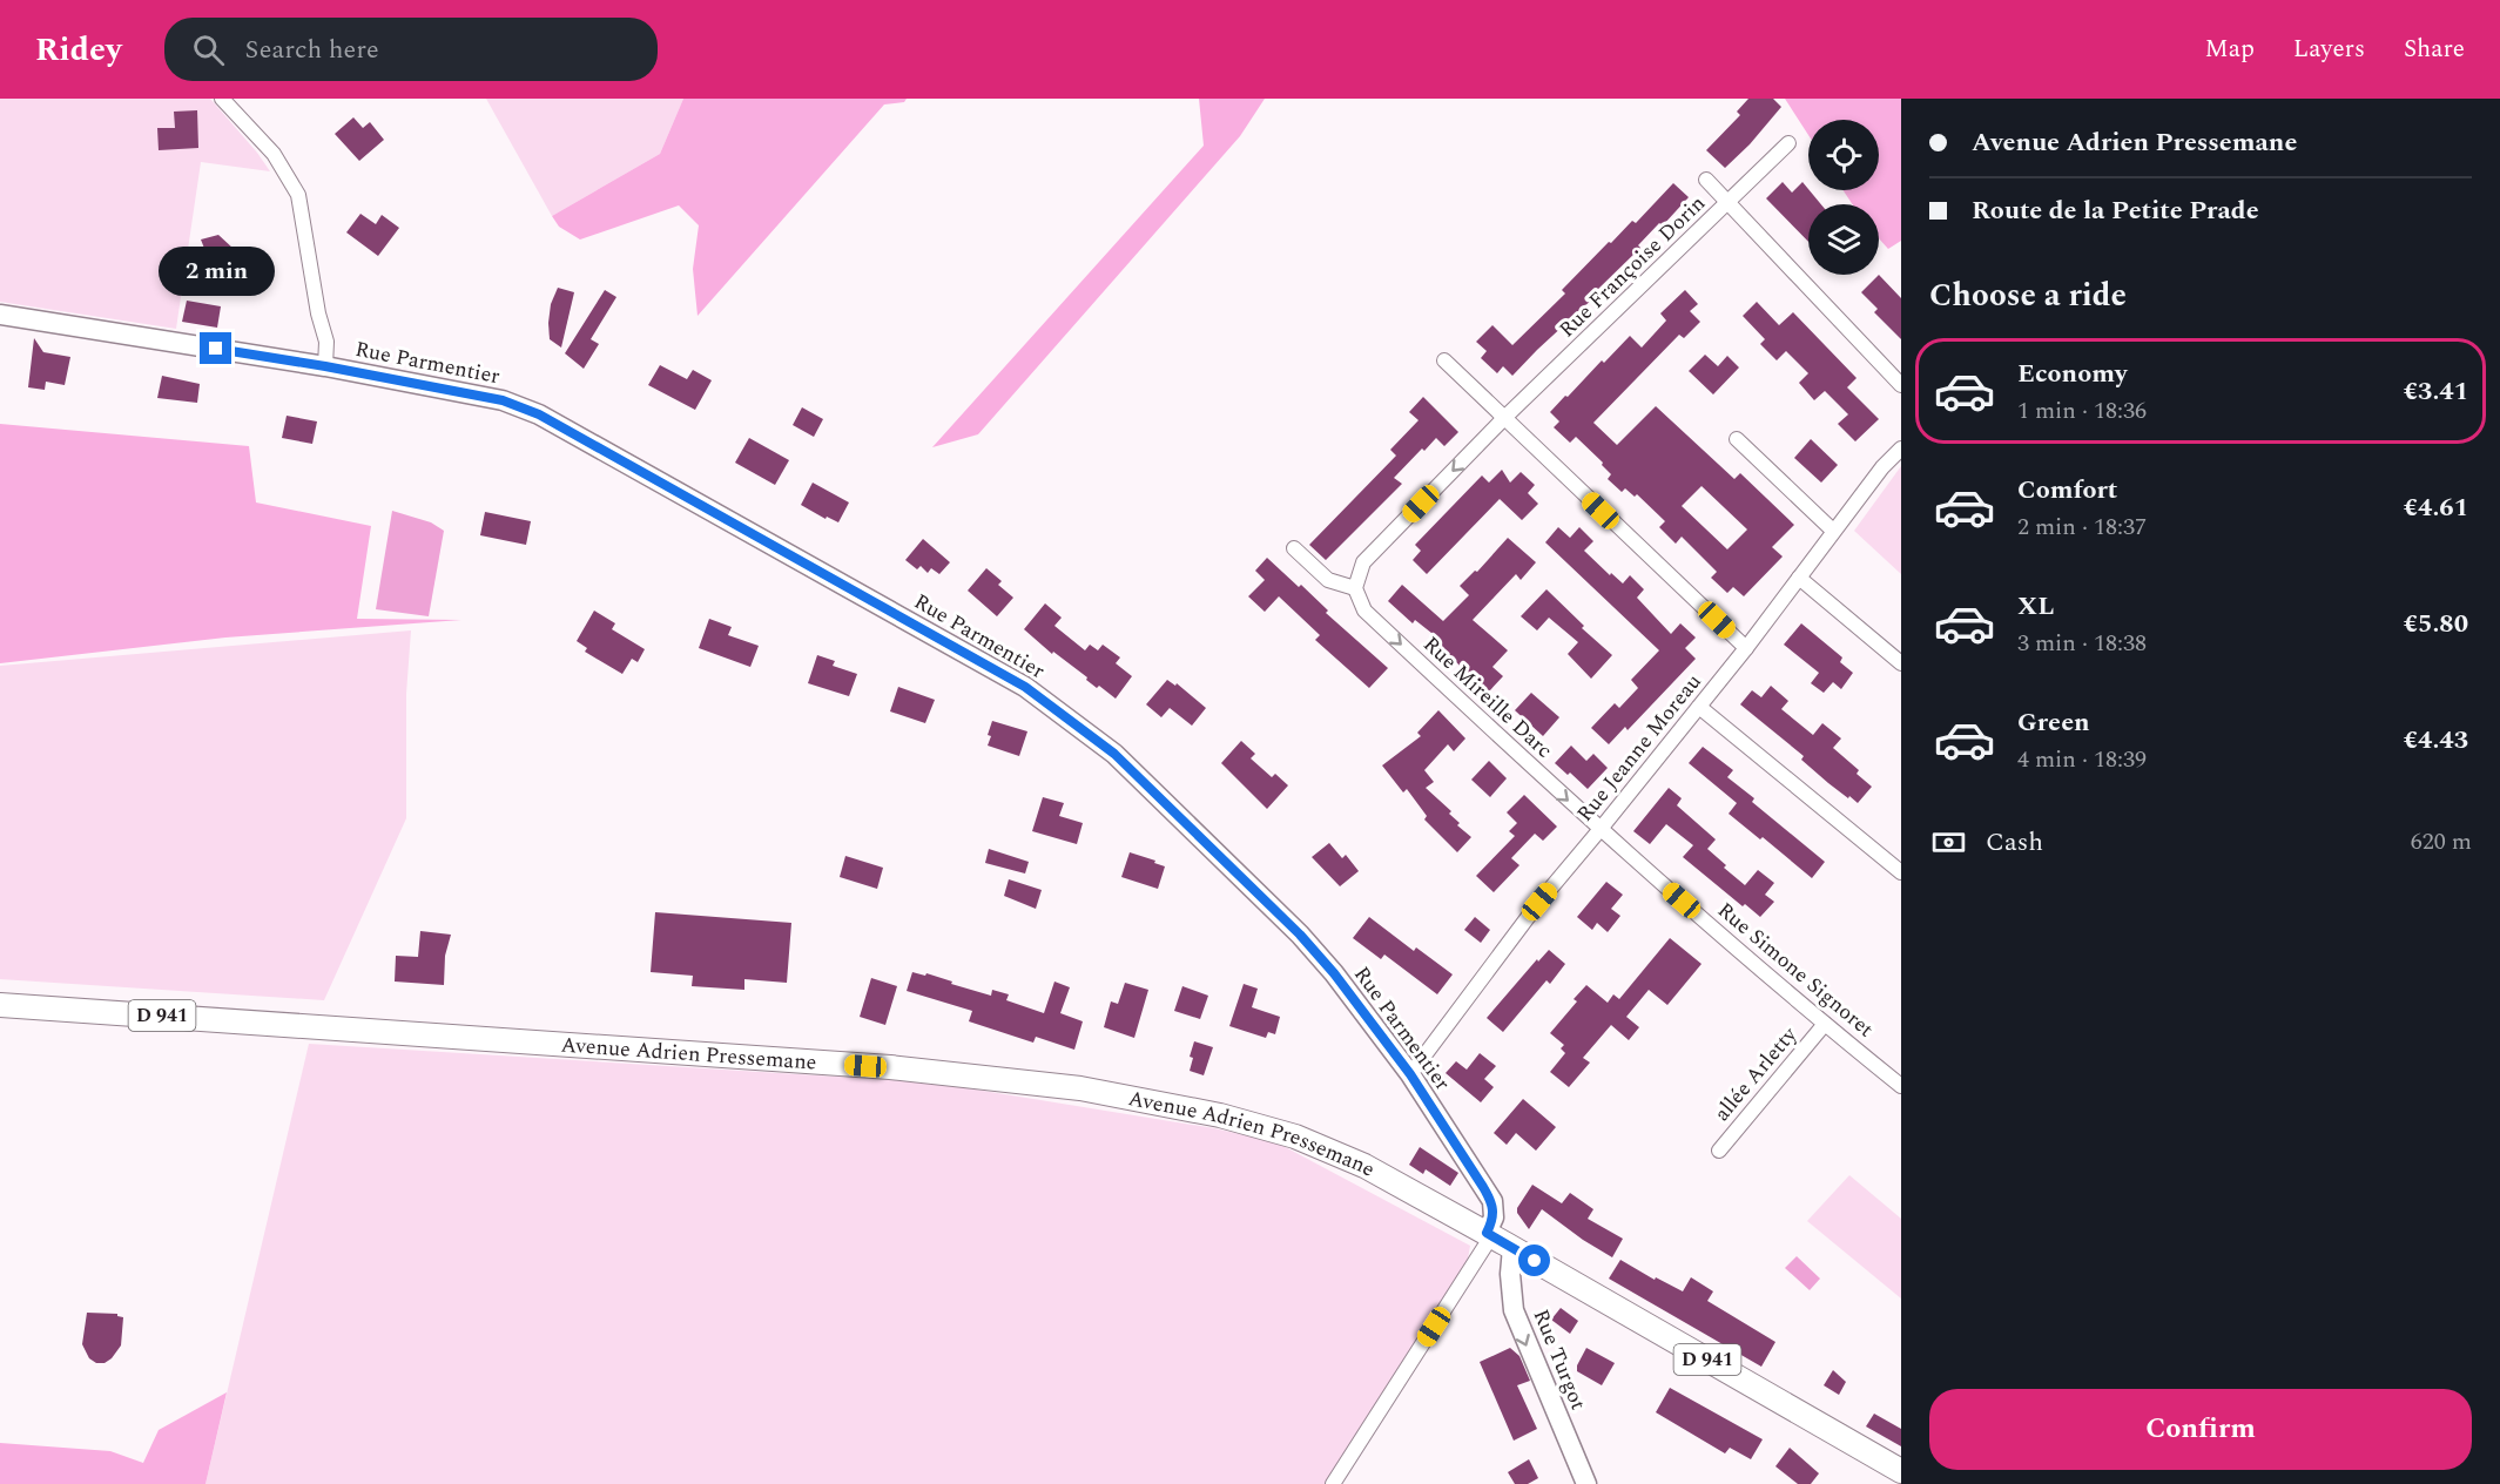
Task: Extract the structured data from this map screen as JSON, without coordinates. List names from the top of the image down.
{
  "streets": {
    "main road": ["D 941", "Avenue Adrien Pressemane"],
    "street": [
      "Rue Françoise Dorin",
      "Rue Parmentier",
      "Rue Mireille Darc",
      "Rue Jeanne Moreau",
      "Rue Simone Signoret",
      "allée Arletty",
      "Rue Turgot"
    ]
  },
  "crossings": [
    ["Rue Parmentier", "Rue Jeanne Moreau"],
    ["Rue Parmentier", "Avenue Adrien Pressemane"],
    ["Rue Mireille Darc", "Rue Jeanne Moreau"],
    ["Rue Mireille Darc", "Rue Simone Signoret"],
    ["Rue Jeanne Moreau", "Rue Simone Signoret"],
    ["Rue Simone Signoret", "allée Arletty"],
    ["D 941", "Avenue Adrien Pressemane"],
    ["D 941", "Rue Turgot"],
    ["Avenue Adrien Pressemane", "Rue Turgot"]
  ],
  "one_way": ["Rue Mireille Darc", "Rue Turgot"],
  "page": {
    "header": "Ridey",
    "search": "Search here",
    "nav": ["Map", "Layers", "Share"],
    "banner": ["Avenue Adrien Pressemane", "Route de la Petite Prade"],
    "bubble": "2 min",
    "heading": "Choose a ride",
    "list": [
      {
        "name": "Economy",
        "note": "1 min · 18:36",
        "value": "€3.41"
      },
      {
        "name": "Comfort",
        "note": "2 min · 18:37",
        "value": "€4.61"
      },
      {
        "name": "XL",
        "note": "3 min · 18:38",
        "value": "€5.80"
      },
      {
        "name": "Green",
        "note": "4 min · 18:39",
        "value": "€4.43"
      }
    ],
    "pay": ["Cash", "620 m"],
    "buttons": "Confirm"
  }
}
